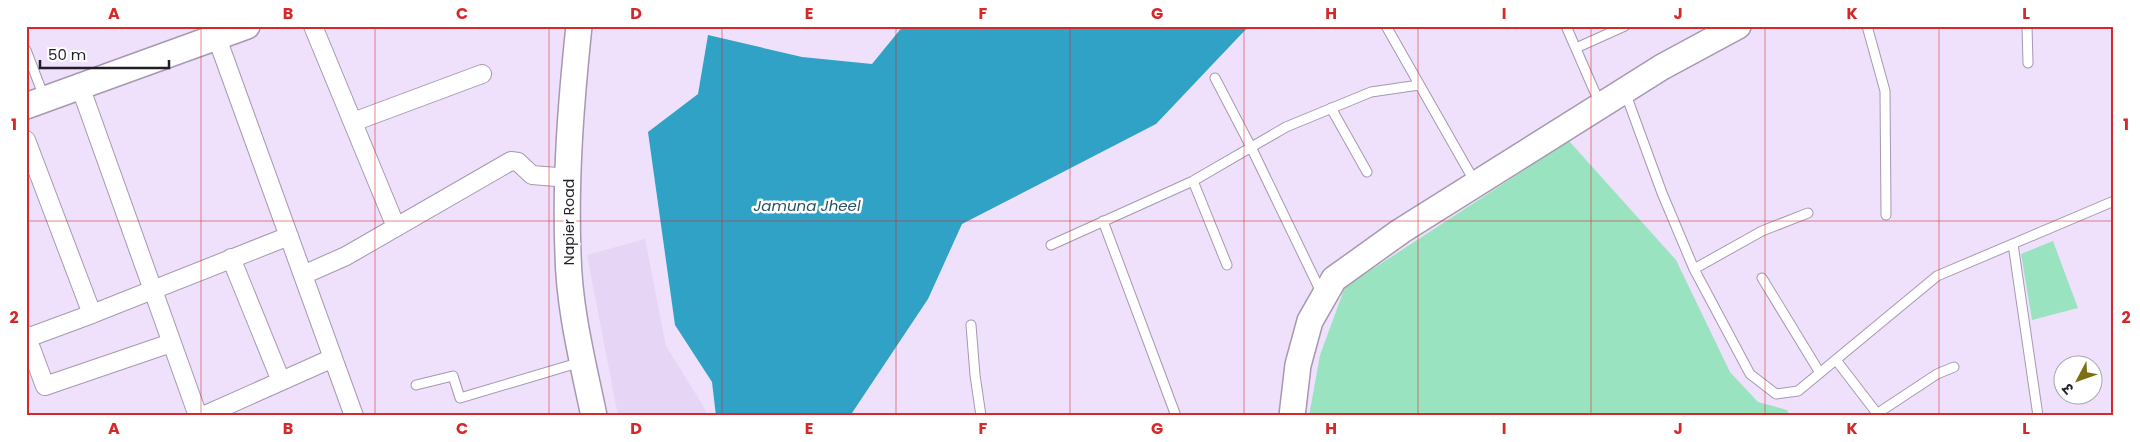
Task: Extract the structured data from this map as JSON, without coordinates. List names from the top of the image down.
{
  "streets": {
    "street": ["Napier Road"]
  },
  "water": ["Jamuna Jheel"],
  "scale_bar": "50 m",
  "north": "bottom left",
  "grid": {
    "columns": [
      "A",
      "B",
      "C",
      "D",
      "E",
      "F",
      "G",
      "H",
      "I",
      "J",
      "K",
      "L"
    ],
    "rows": ["1", "2"]
  }
}
